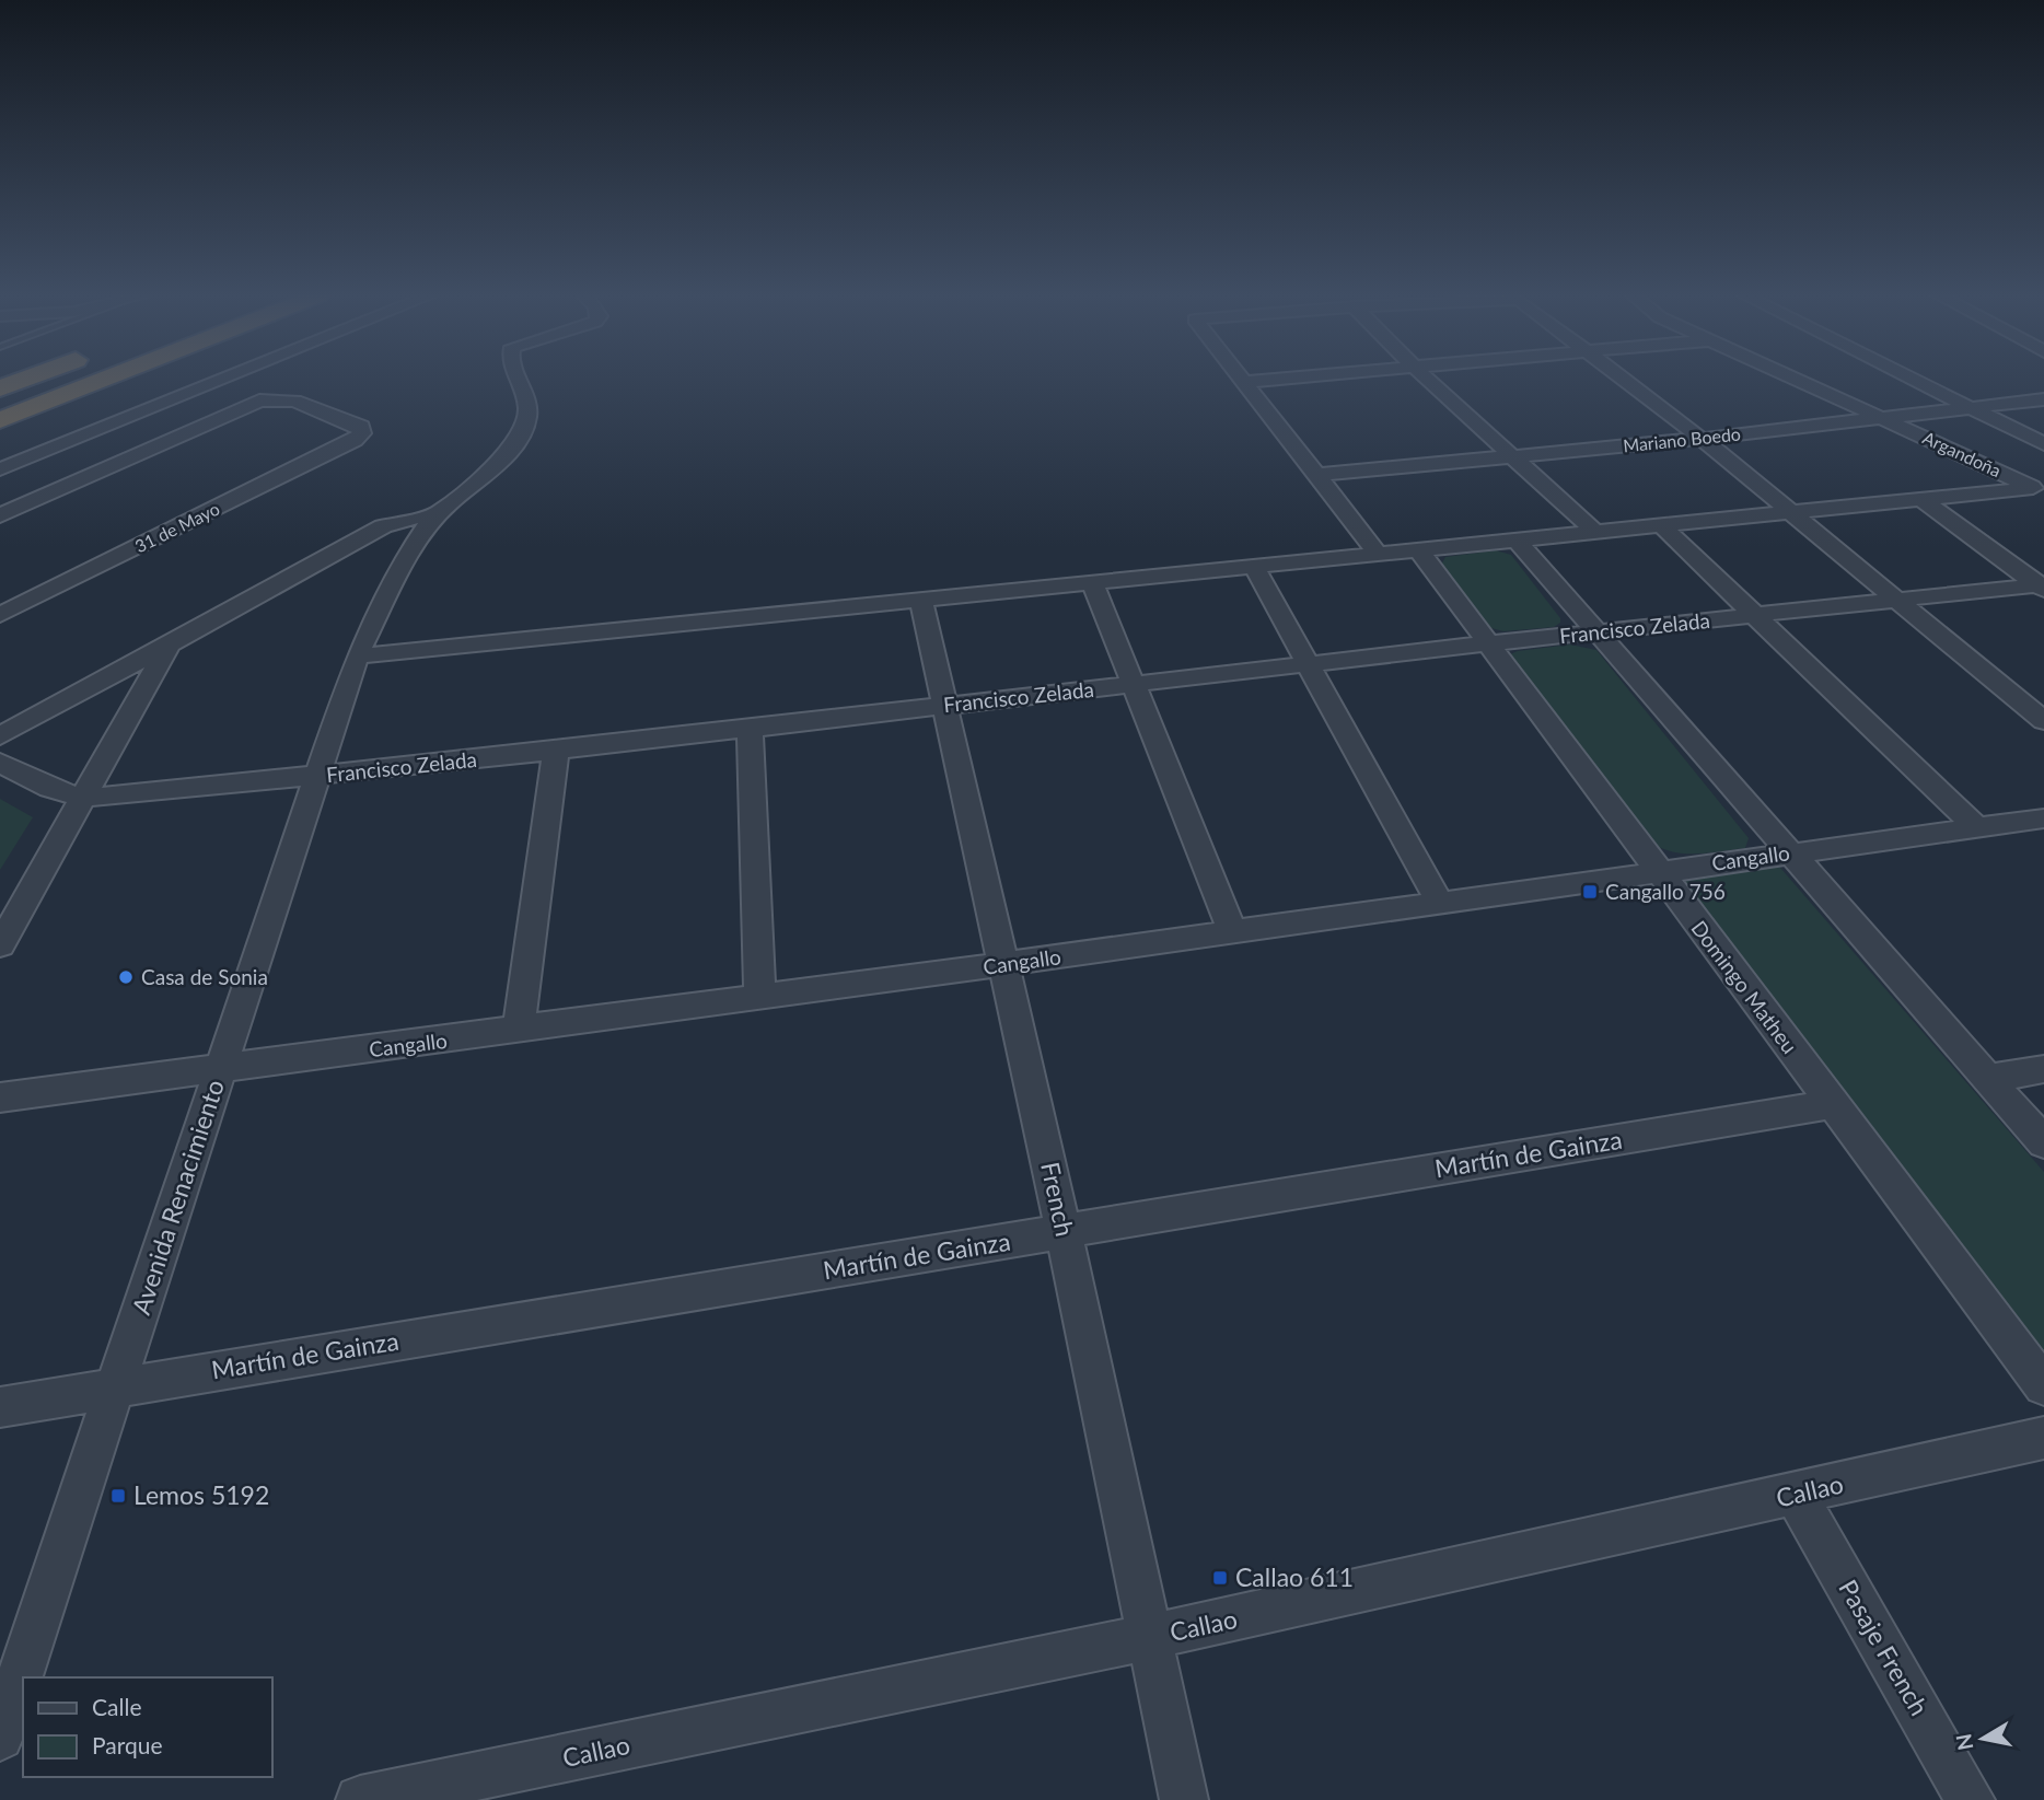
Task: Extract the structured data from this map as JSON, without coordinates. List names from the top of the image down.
{
  "streets": {
    "street": [
      "Mariano Boedo",
      "Argandoña",
      "31 de Mayo",
      "Francisco Zelada",
      "Cangallo",
      "Domingo Matheu",
      "Martín de Gainza",
      "Avenida Renacimiento",
      "French",
      "Callao",
      "Pasaje French"
    ]
  },
  "crossings": [
    ["Mariano Boedo", "Argandoña"],
    ["Francisco Zelada", "Domingo Matheu"],
    ["Francisco Zelada", "Avenida Renacimiento"],
    ["Francisco Zelada", "French"],
    ["Cangallo", "Domingo Matheu"],
    ["Cangallo", "Avenida Renacimiento"],
    ["Cangallo", "French"],
    ["Domingo Matheu", "Martín de Gainza"],
    ["Martín de Gainza", "Avenida Renacimiento"],
    ["Martín de Gainza", "French"],
    ["French", "Callao"],
    ["Callao", "Pasaje French"]
  ],
  "places": {
    "transit": ["Cangallo 756", "Lemos 5192", "Callao 611"],
    "other": ["Casa de Sonia"]
  },
  "legend": ["Calle", "Parque"],
  "north": "left"
}
